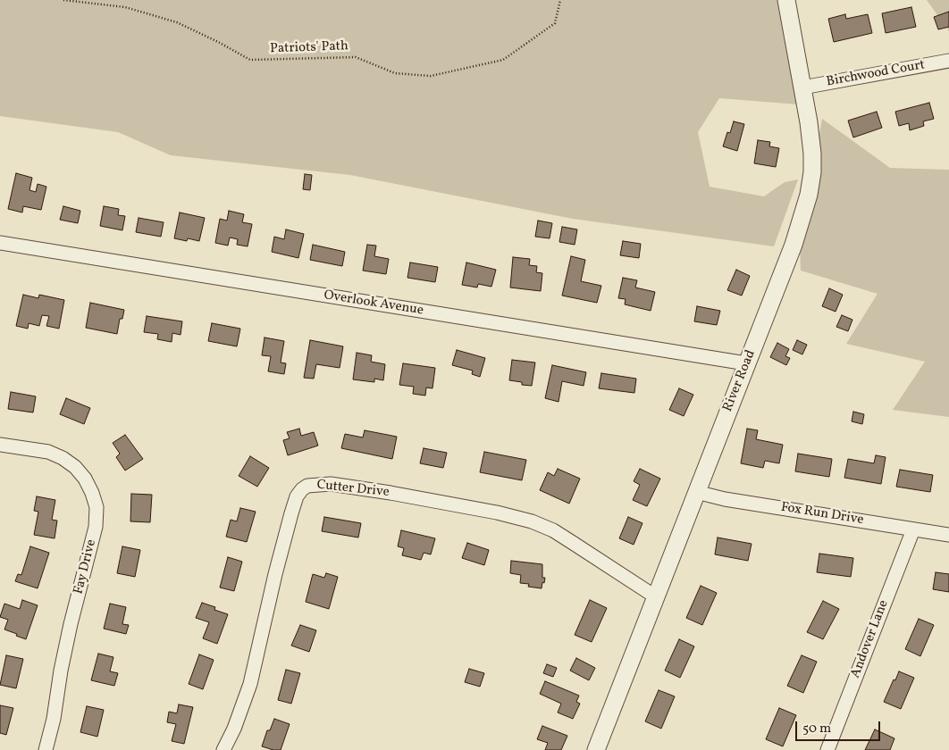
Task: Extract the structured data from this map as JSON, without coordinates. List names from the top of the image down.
{
  "streets": {
    "street": [
      "Birchwood Court",
      "Overlook Avenue",
      "River Road",
      "Cutter Drive",
      "Fox Run Drive",
      "Fay Drive",
      "Andover Lane"
    ],
    "path": ["Patriots' Path"]
  },
  "crossings": [
    ["Birchwood Court", "River Road"],
    ["Overlook Avenue", "River Road"],
    ["River Road", "Cutter Drive"],
    ["River Road", "Fox Run Drive"],
    ["Fox Run Drive", "Andover Lane"]
  ],
  "scale_bar": "50 m"
}
